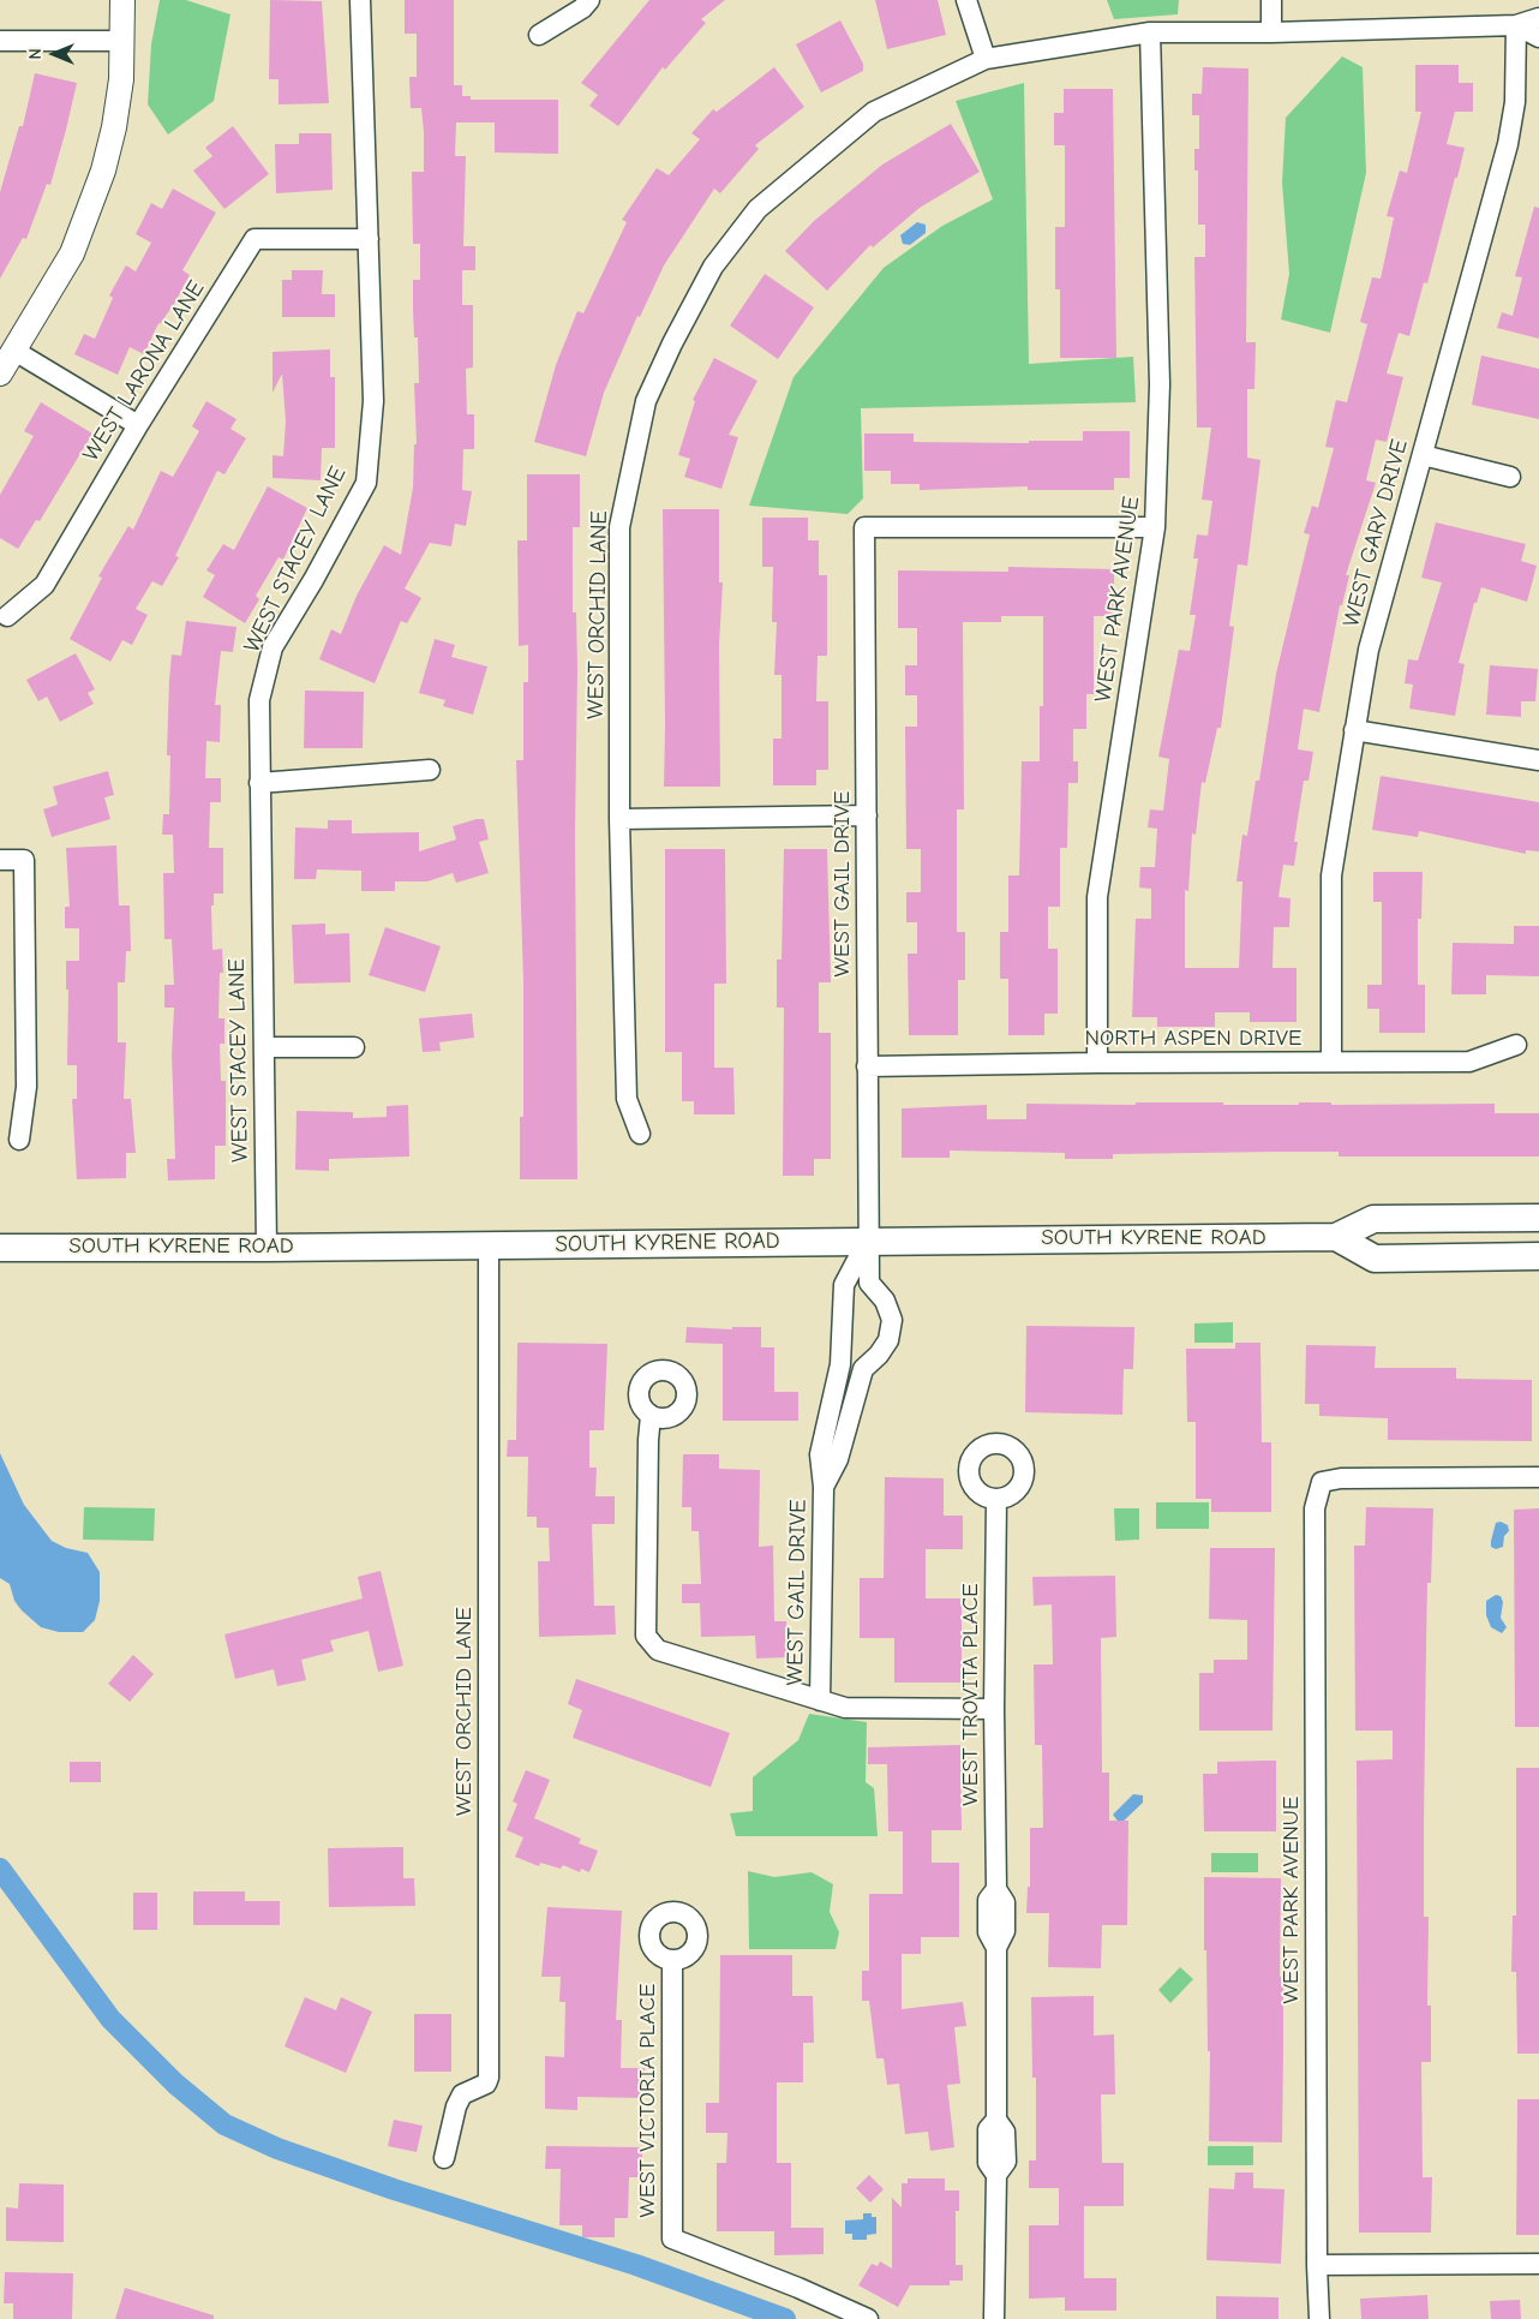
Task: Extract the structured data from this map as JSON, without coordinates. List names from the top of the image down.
{
  "streets": {
    "main road": ["SOUTH KYRENE ROAD"],
    "street": [
      "WEST LARONA LANE",
      "WEST GARY DRIVE",
      "WEST STACEY LANE",
      "WEST PARK AVENUE",
      "WEST ORCHID LANE",
      "WEST GAIL DRIVE",
      "NORTH ASPEN DRIVE",
      "WEST TROVITA PLACE",
      "WEST VICTORIA PLACE"
    ]
  },
  "crossings": [
    ["WEST LARONA LANE", "WEST STACEY LANE"],
    ["WEST GARY DRIVE", "WEST ORCHID LANE"],
    ["WEST GARY DRIVE", "NORTH ASPEN DRIVE"],
    ["WEST STACEY LANE", "SOUTH KYRENE ROAD"],
    ["WEST PARK AVENUE", "WEST ORCHID LANE"],
    ["WEST PARK AVENUE", "WEST GAIL DRIVE"],
    ["WEST PARK AVENUE", "NORTH ASPEN DRIVE"],
    ["WEST ORCHID LANE", "SOUTH KYRENE ROAD"],
    ["WEST GAIL DRIVE", "NORTH ASPEN DRIVE"],
    ["WEST GAIL DRIVE", "SOUTH KYRENE ROAD"]
  ],
  "north": "left"
}
